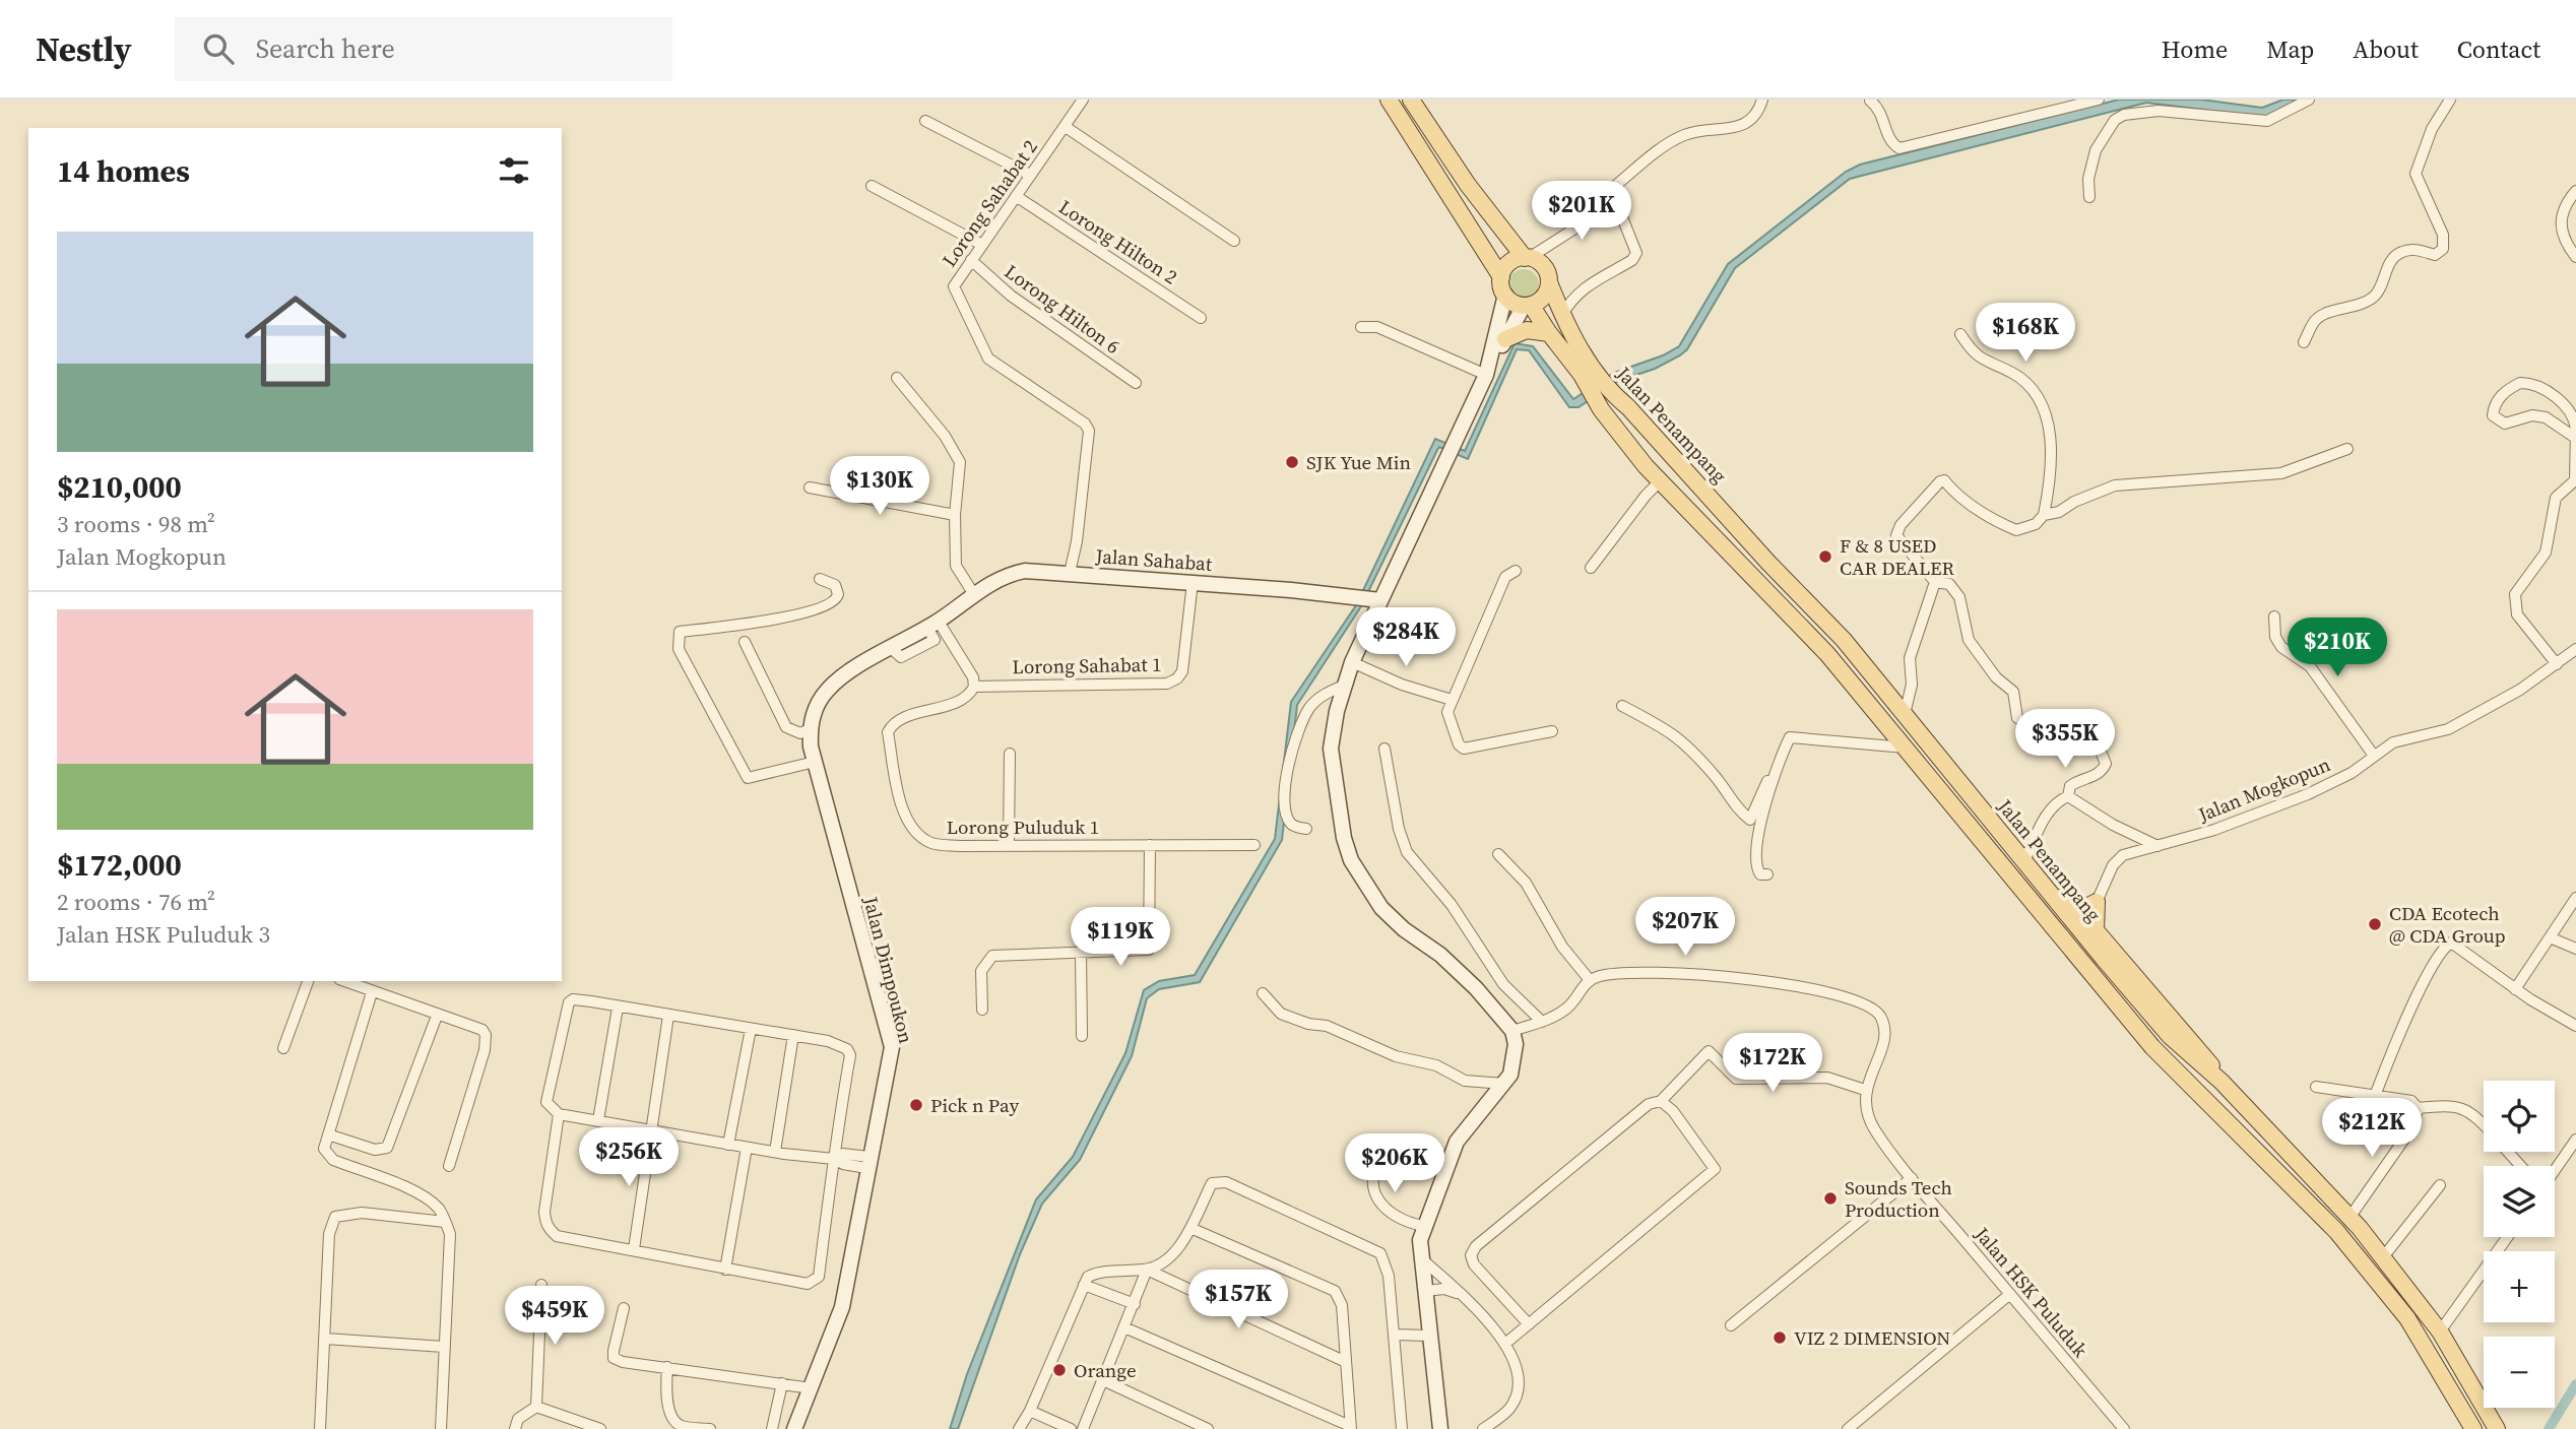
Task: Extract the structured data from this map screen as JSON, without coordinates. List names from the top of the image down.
{
  "streets": {
    "main road": ["Jalan Penampang"],
    "street": [
      "Lorong Sahabat 2",
      "Lorong Hilton 2",
      "Lorong Hilton 6",
      "Jalan Sahabat",
      "Lorong Sahabat 1",
      "Jalan Mogkopun",
      "Lorong Puluduk 1",
      "Jalan Dimpoukon",
      "Jalan HSK Puluduk"
    ]
  },
  "crossings": [
    ["Lorong Sahabat 2", "Lorong Hilton 2"],
    ["Lorong Sahabat 2", "Lorong Hilton 6"],
    ["Lorong Sahabat 2", "Jalan Sahabat"],
    ["Jalan Sahabat", "Lorong Sahabat 1"],
    ["Lorong Sahabat 1", "Lorong Puluduk 1"]
  ],
  "places": [
    "SJK Yue Min",
    "F & 8 USED CAR DEALER",
    "CDA Ecotech @ CDA Group",
    "Pick n Pay",
    "Sounds Tech Production",
    "VIZ 2 DIMENSION",
    "Orange"
  ],
  "page": {
    "header": "Nestly",
    "search": "Search here",
    "nav": [
      "Home",
      "Map",
      "About",
      "Contact"
    ],
    "heading": "14 homes",
    "price": [
      "$201K",
      "$168K",
      "$130K",
      "$284K",
      "$210K",
      "$355K",
      "$207K",
      "$119K",
      "$172K",
      "$212K",
      "$256K",
      "$206K",
      "$157K",
      "$459K"
    ],
    "list": [
      {
        "name": "$210,000",
        "note": "3 rooms · 98 m² · Jalan Mogkopun"
      },
      {
        "name": "$172,000",
        "note": "2 rooms · 76 m² · Jalan HSK Puluduk 3"
      }
    ],
    "map_buttons": ["+", "−"]
  }
}
